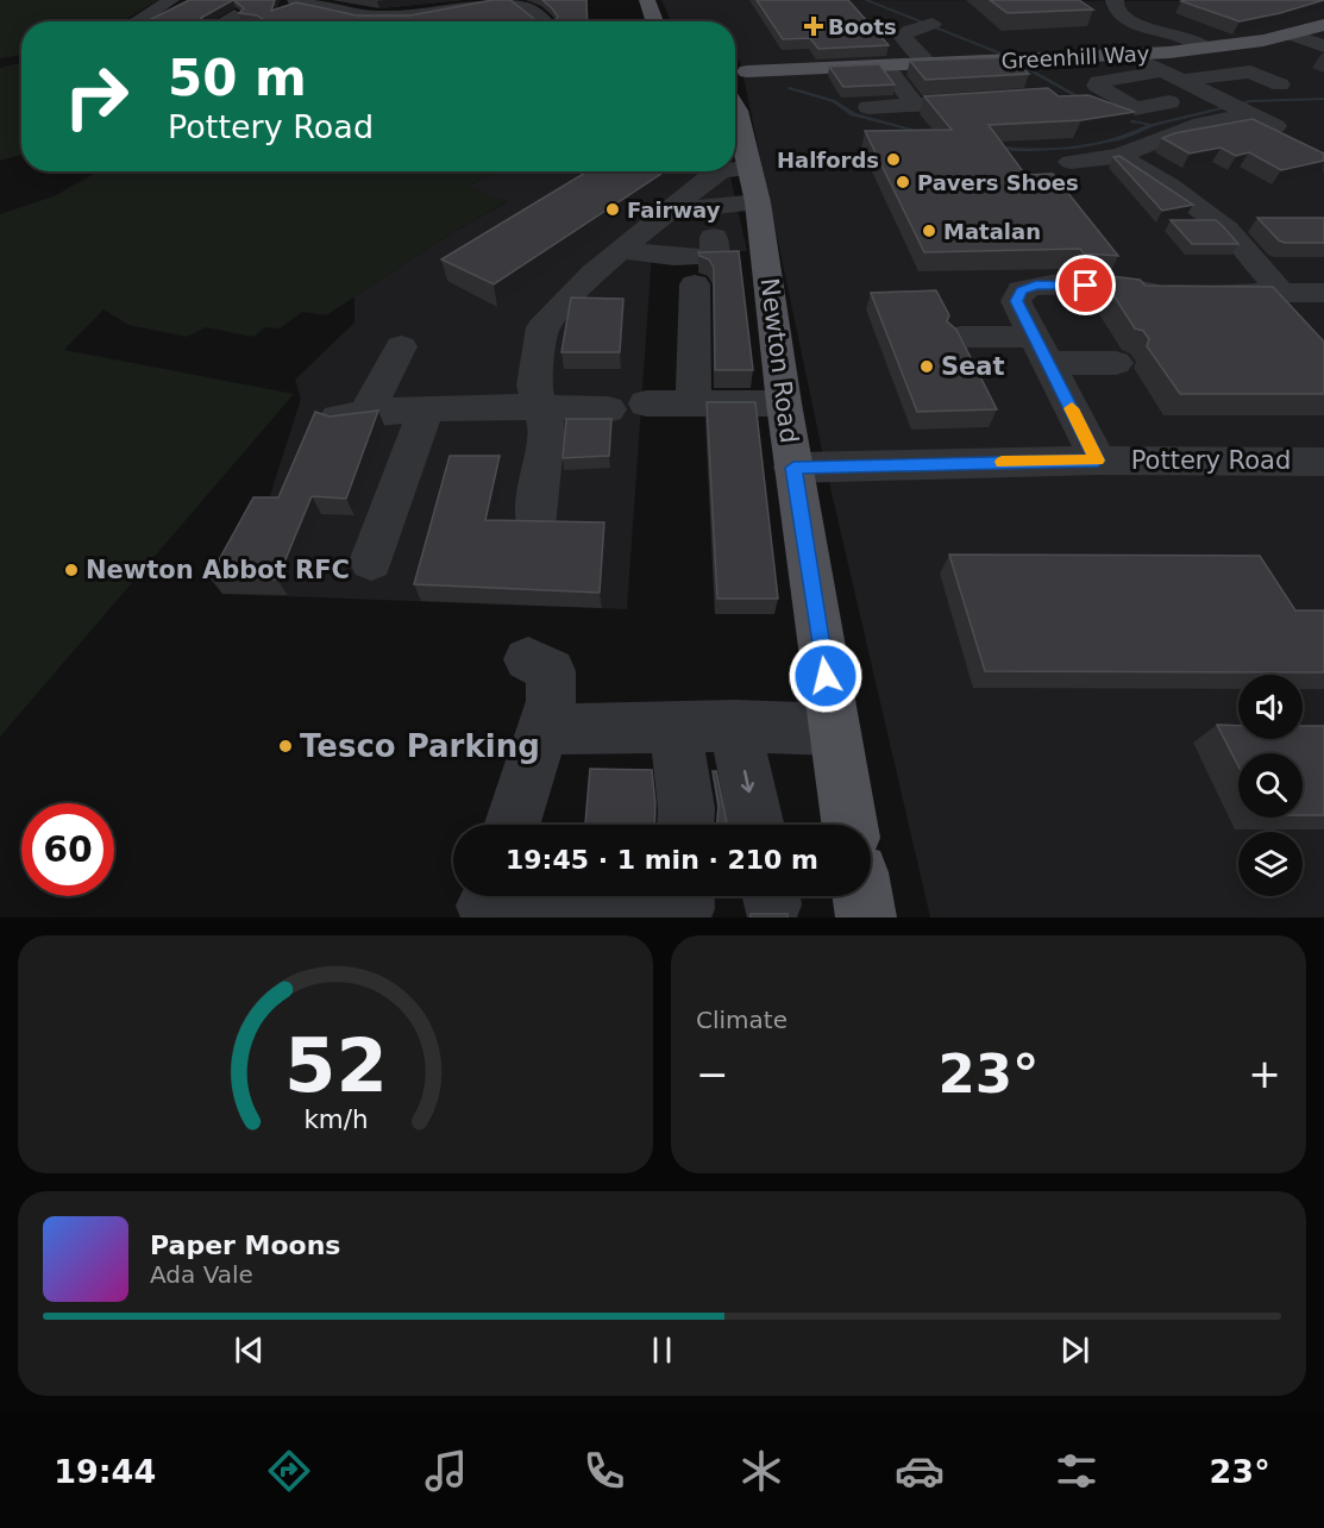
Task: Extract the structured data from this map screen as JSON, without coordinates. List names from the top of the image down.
{
  "streets": {
    "main road": ["Greenhill Way", "Newton Road"],
    "street": ["Pottery Road"]
  },
  "crossings": [
    ["Newton Road", "Pottery Road"]
  ],
  "places": {
    "health": ["Boots"],
    "other": [
      "Halfords",
      "Pavers Shoes",
      "Fairway",
      "Matalan",
      "Seat",
      "Newton Abbot RFC",
      "Tesco Parking"
    ]
  },
  "page": {
    "turn": ["50 m", "Pottery Road"],
    "limit": "60",
    "trip": "19:45 · 1 min · 210 m",
    "tile": "Climate",
    "heat": ["−", "23°", "+"],
    "song": ["Paper Moons", "Ada Vale"],
    "tabs": ["19:44", "23°"],
    "gauge": ["52", "km/h"]
  }
}
